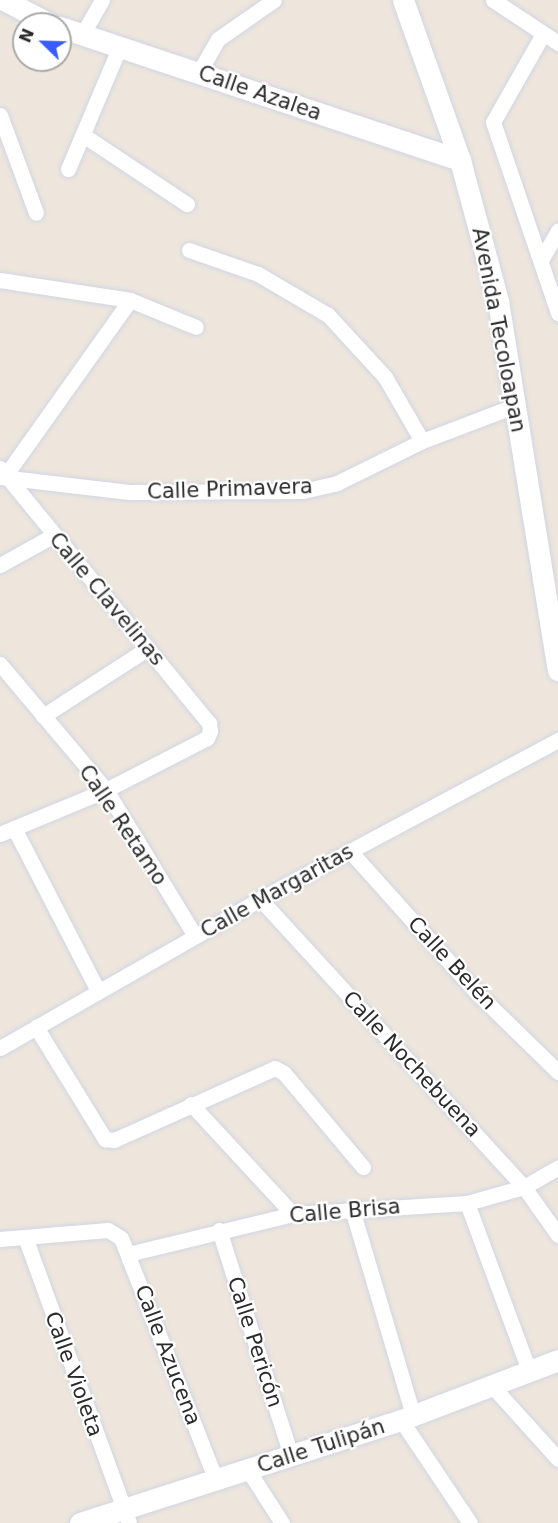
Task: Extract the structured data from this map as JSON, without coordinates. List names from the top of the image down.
{
  "streets": {
    "street": [
      "Calle Azalea",
      "Avenida Tecoloapan",
      "Calle Primavera",
      "Calle Clavelinas",
      "Calle Retamo",
      "Calle Margaritas",
      "Calle Belén",
      "Calle Nochebuena",
      "Calle Brisa",
      "Calle Pericón",
      "Calle Azucena",
      "Calle Violeta",
      "Calle Tulipán"
    ]
  },
  "crossings": [
    ["Calle Azalea", "Avenida Tecoloapan"],
    ["Avenida Tecoloapan", "Calle Primavera"],
    ["Calle Primavera", "Calle Clavelinas"],
    ["Calle Clavelinas", "Calle Retamo"],
    ["Calle Retamo", "Calle Margaritas"],
    ["Calle Margaritas", "Calle Belén"],
    ["Calle Margaritas", "Calle Nochebuena"],
    ["Calle Nochebuena", "Calle Brisa"],
    ["Calle Brisa", "Calle Pericón"],
    ["Calle Brisa", "Calle Azucena"],
    ["Calle Pericón", "Calle Tulipán"],
    ["Calle Azucena", "Calle Violeta"],
    ["Calle Azucena", "Calle Tulipán"],
    ["Calle Violeta", "Calle Tulipán"]
  ],
  "north": "top left"
}
